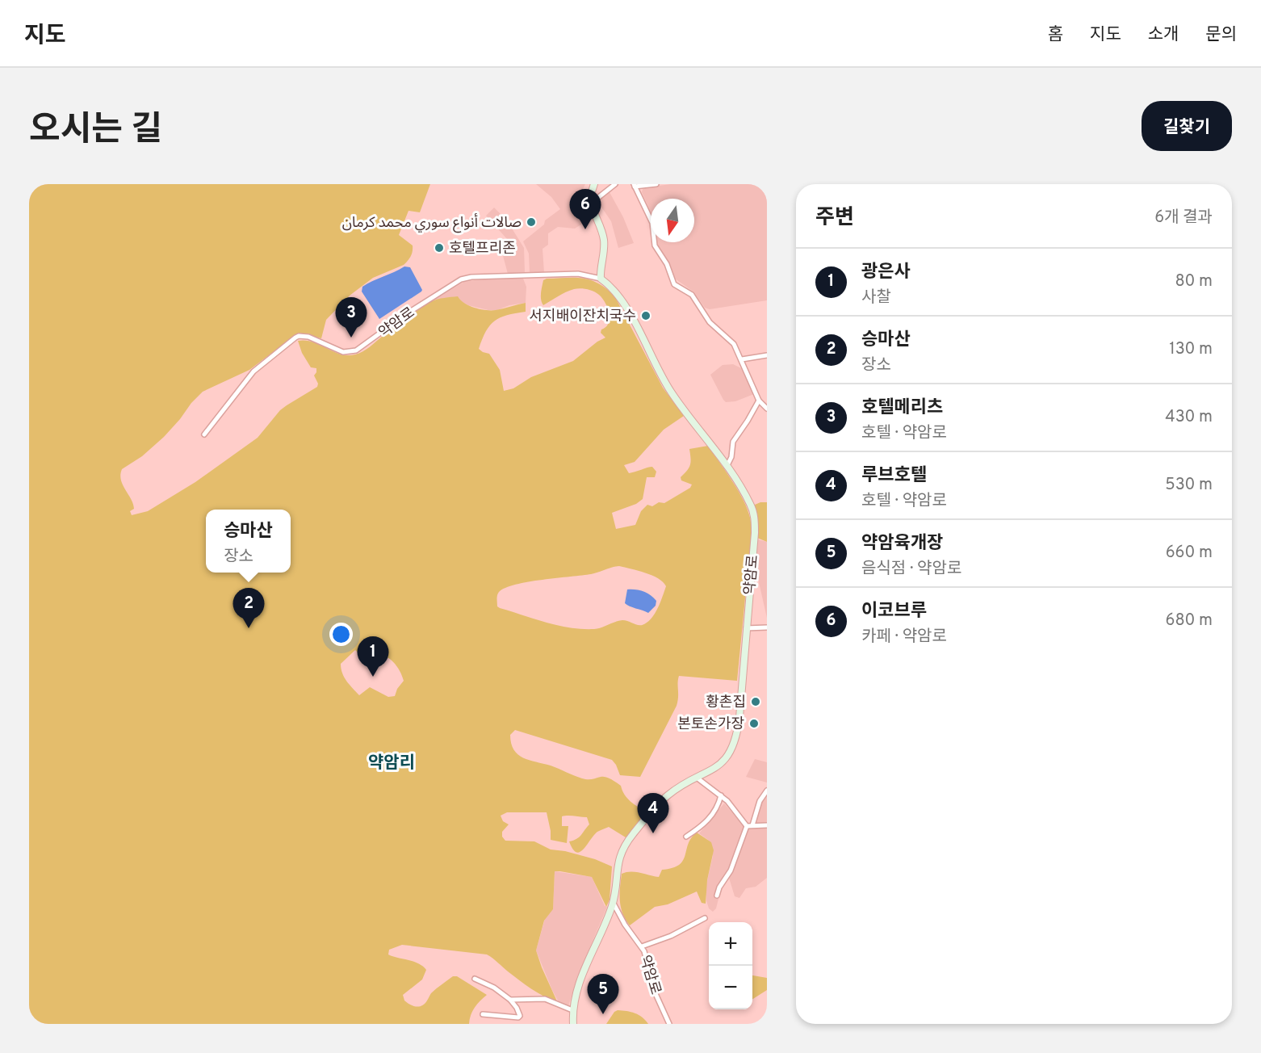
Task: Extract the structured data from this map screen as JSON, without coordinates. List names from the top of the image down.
{
  "streets": {
    "street": ["약암로"]
  },
  "districts": ["약암리"],
  "places": [
    "صالات أنواع سوري محمد كرمان",
    "호텔프리존",
    "서지배이잔치국수",
    "황촌집",
    "본토손가장"
  ],
  "north": "bottom",
  "page": {
    "header": "지도",
    "nav": [
      "홈",
      "지도",
      "소개",
      "문의"
    ],
    "title": "오시는 길",
    "buttons": "길찾기",
    "heading": ["주변", "6개 결과"],
    "pins": [
      "6",
      "3",
      "2",
      "1",
      "4",
      "5"
    ],
    "list": [
      {
        "mark": "1",
        "name": "광은사",
        "note": "사찰",
        "value": "80 m"
      },
      {
        "mark": "2",
        "name": "승마산",
        "note": "장소",
        "value": "130 m"
      },
      {
        "mark": "3",
        "name": "호텔메리츠",
        "note": "호텔 · 약암로",
        "value": "430 m"
      },
      {
        "mark": "4",
        "name": "루브호텔",
        "note": "호텔 · 약암로",
        "value": "530 m"
      },
      {
        "mark": "5",
        "name": "약암육개장",
        "note": "음식점 · 약암로",
        "value": "660 m"
      },
      {
        "mark": "6",
        "name": "이코브루",
        "note": "카페 · 약암로",
        "value": "680 m"
      }
    ],
    "popup": ["승마산", "장소"],
    "map_buttons": ["+", "−"]
  }
}
